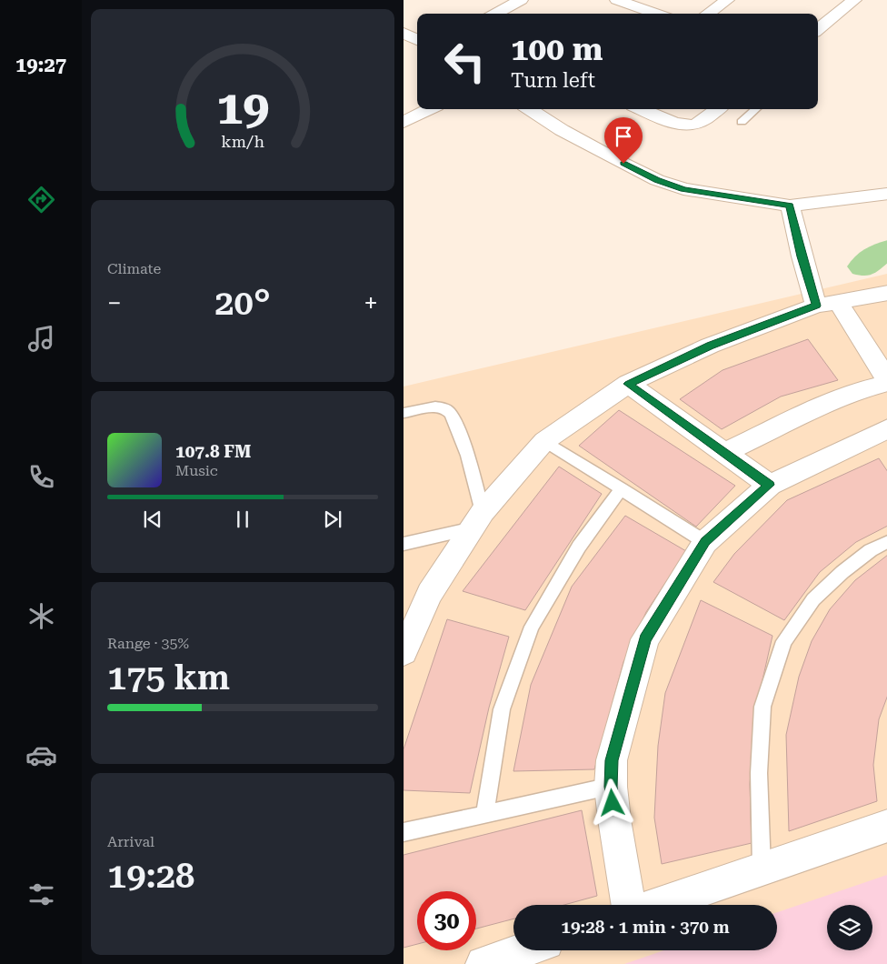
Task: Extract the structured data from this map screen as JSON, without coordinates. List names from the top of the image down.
{
  "page": {
    "tabs": "19:27",
    "turn": ["100 m", "Turn left"],
    "tile": [
      "Climate",
      ["Range · 35%", "175 km"],
      ["Arrival", "19:28"]
    ],
    "heat": ["−", "20°", "+"],
    "song": ["107.8 FM", "Music"],
    "limit": "30",
    "trip": "19:28 · 1 min · 370 m",
    "gauge": ["19", "km/h"]
  }
}
